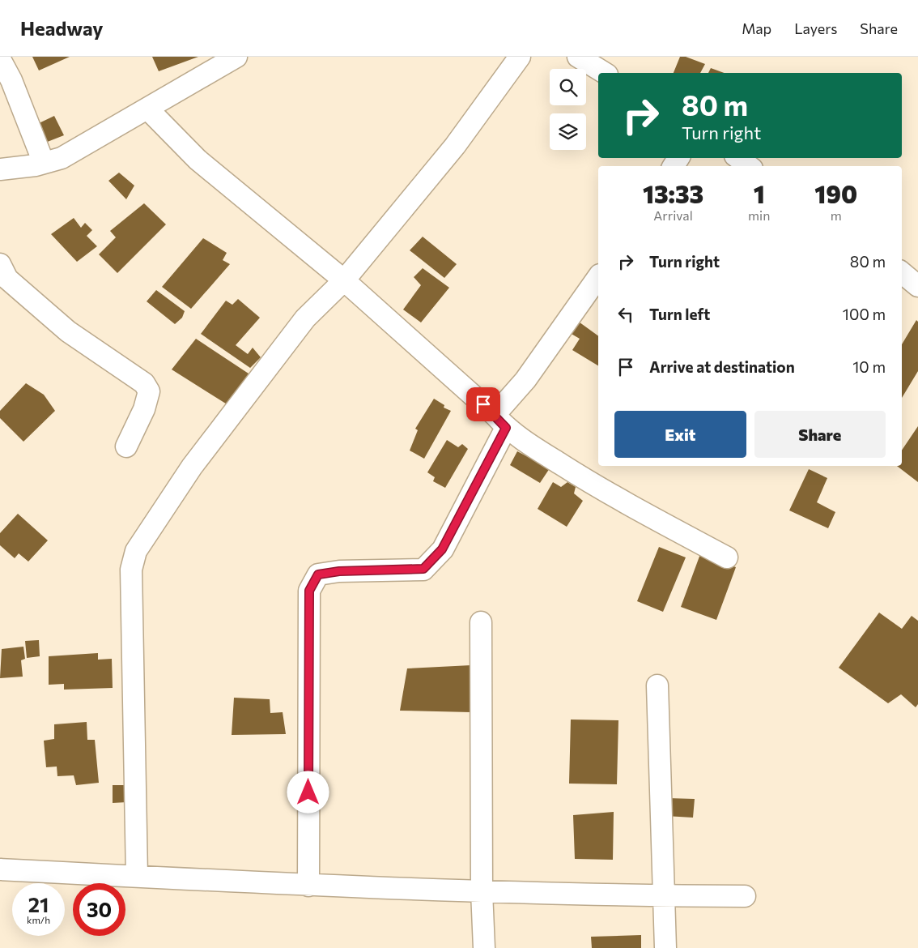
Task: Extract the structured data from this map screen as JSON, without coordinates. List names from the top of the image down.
{
  "page": {
    "header": "Headway",
    "nav": ["Map", "Layers", "Share"],
    "turn": ["80 m", "Turn right"],
    "eta": [
      "13:33",
      "Arrival",
      "1",
      "min",
      "190",
      "m"
    ],
    "list": [
      {
        "name": "Turn right",
        "value": "80 m"
      },
      {
        "name": "Turn left",
        "value": "100 m"
      },
      {
        "name": "Arrive at destination",
        "value": "10 m"
      }
    ],
    "buttons": ["Exit", "Share"],
    "speed": "21 km/h",
    "limit": "30"
  }
}
